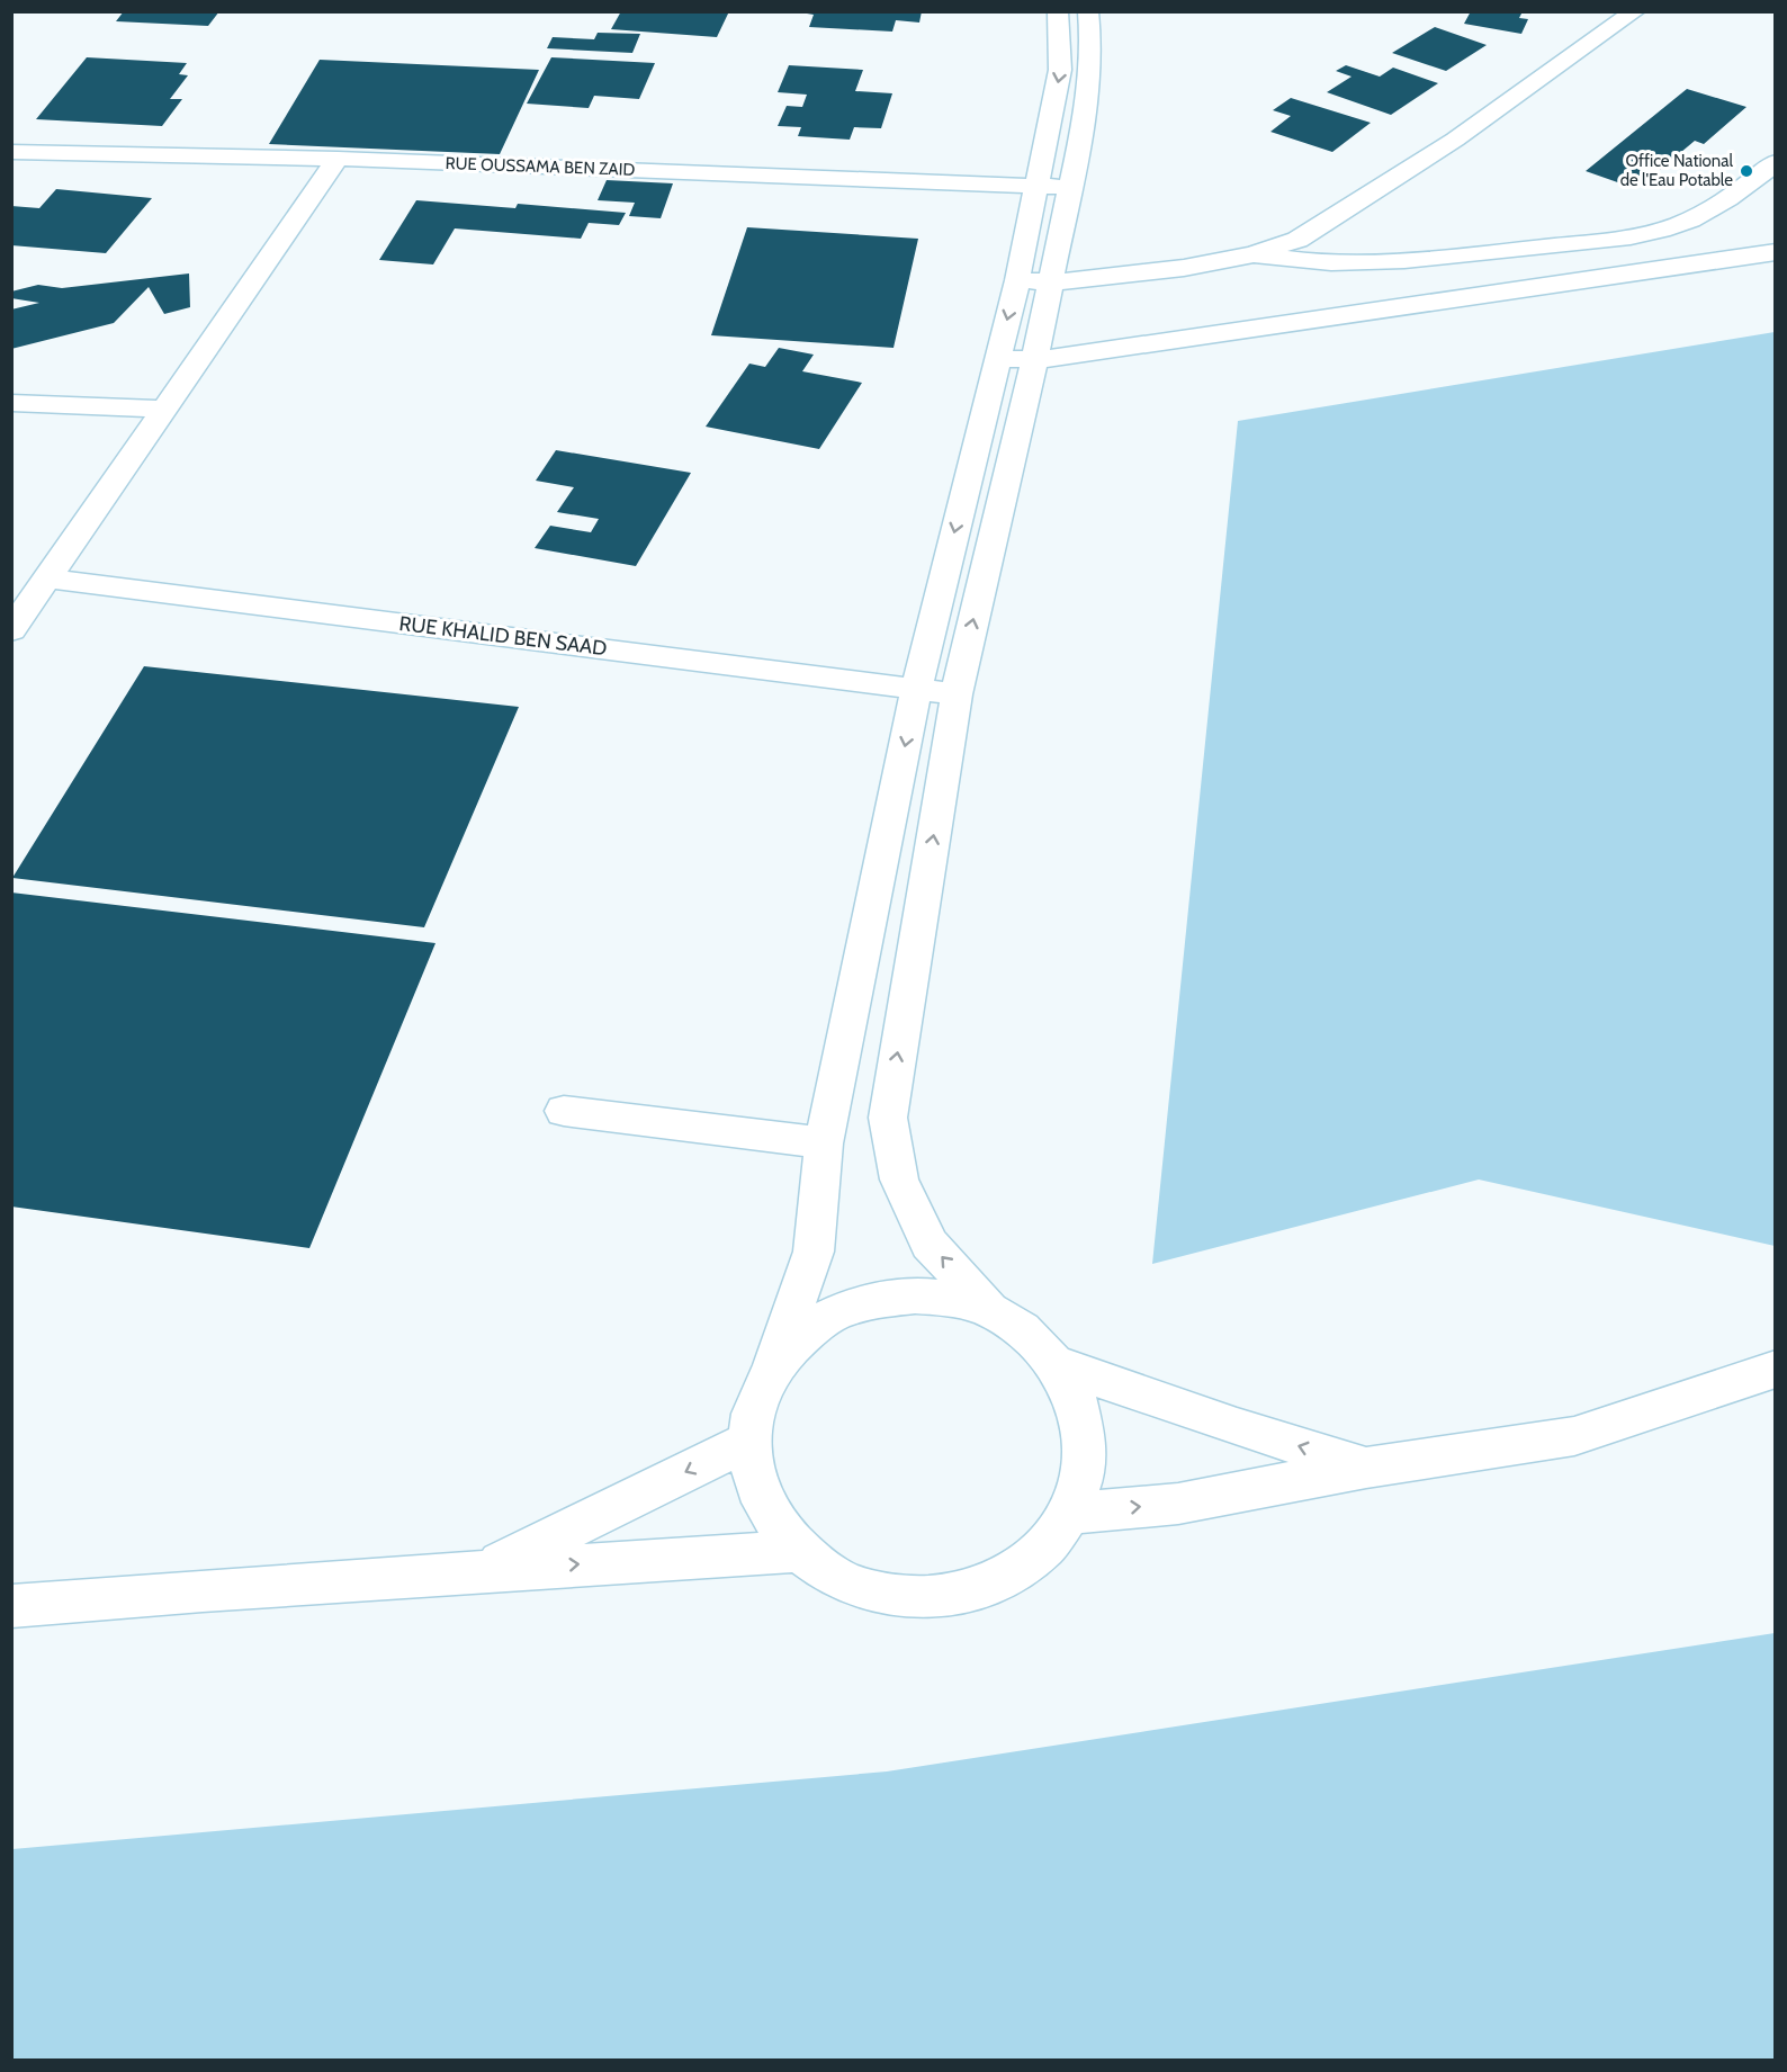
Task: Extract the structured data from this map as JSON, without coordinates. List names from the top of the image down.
{
  "streets": {
    "street": ["RUE OUSSAMA BEN ZAID", "RUE KHALID BEN SAAD"]
  },
  "places": ["Office National de l'Eau Potable"]
}
